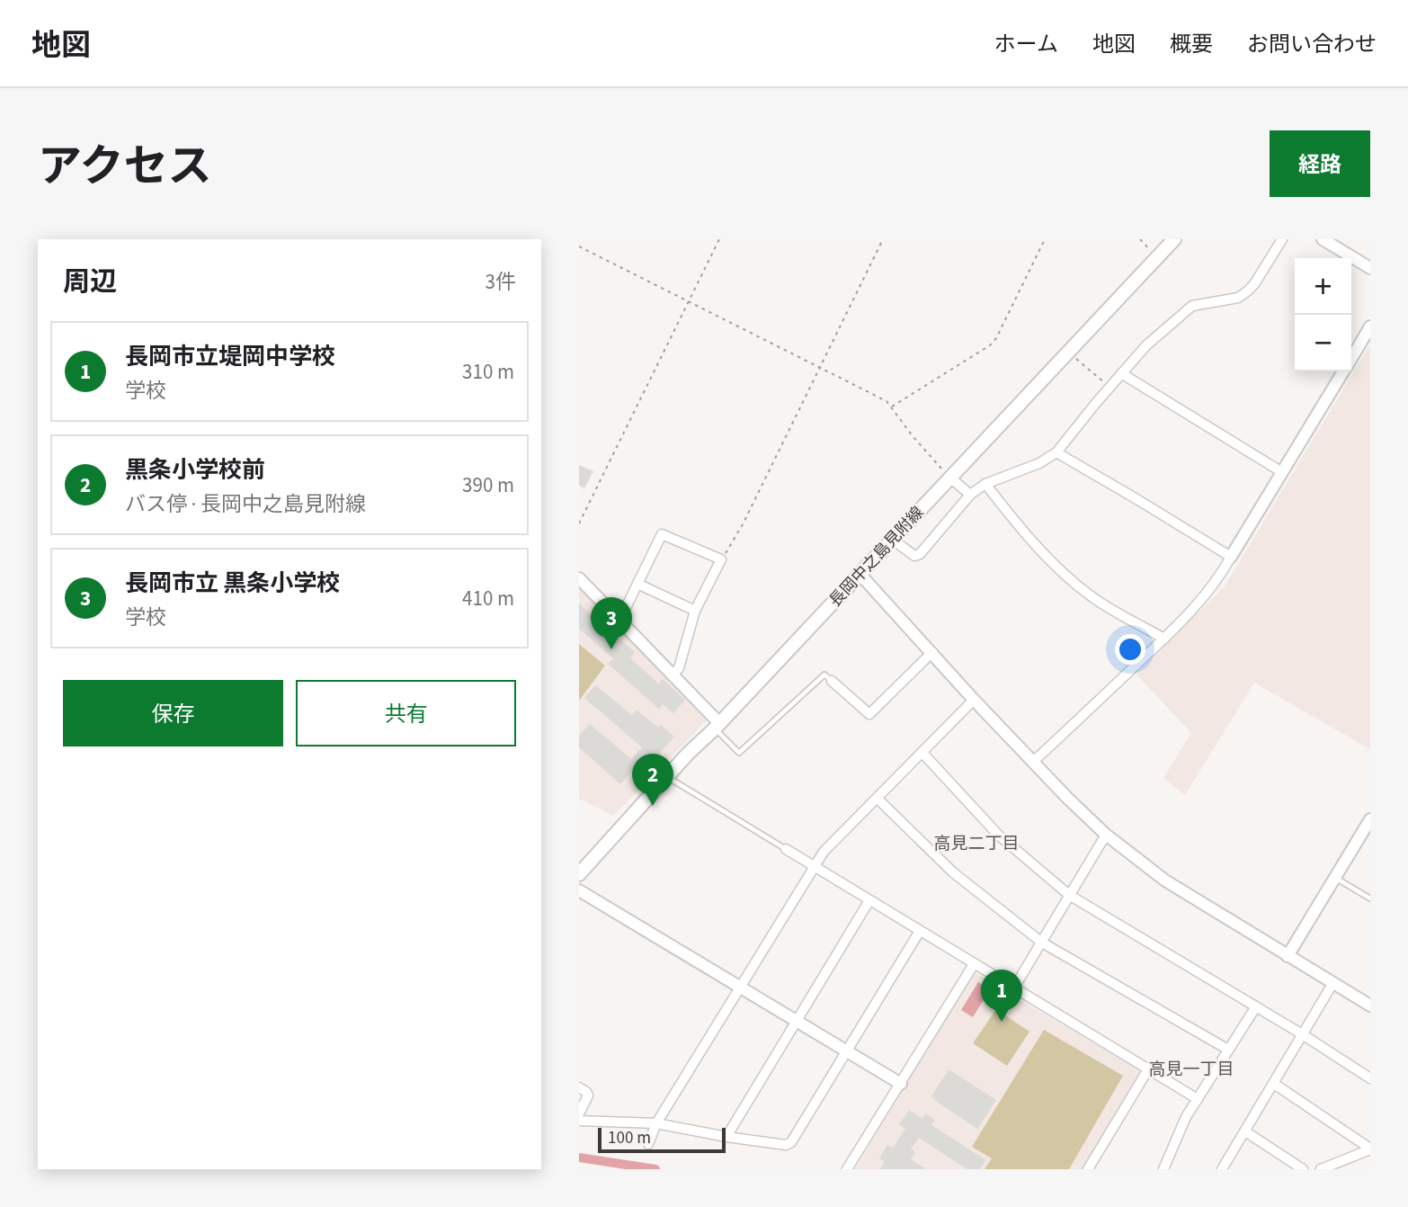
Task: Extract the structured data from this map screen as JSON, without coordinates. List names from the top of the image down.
{
  "streets": {
    "main road": ["長岡中之島見附線"]
  },
  "districts": ["高見二丁目", "高見一丁目"],
  "scale_bar": "100 m",
  "page": {
    "header": "地図",
    "nav": [
      "ホーム",
      "地図",
      "概要",
      "お問い合わせ"
    ],
    "title": "アクセス",
    "buttons": [
      "経路",
      ["保存", "共有"]
    ],
    "heading": ["周辺", "3件"],
    "map_buttons": ["+", "−"],
    "list": [
      {
        "mark": "1",
        "name": "長岡市立堤岡中学校",
        "note": "学校",
        "value": "310 m"
      },
      {
        "mark": "2",
        "name": "黒条小学校前",
        "note": "バス停 · 長岡中之島見附線",
        "value": "390 m"
      },
      {
        "mark": "3",
        "name": "長岡市立 黒条小学校",
        "note": "学校",
        "value": "410 m"
      }
    ],
    "pins": ["3", "2", "1"],
    "scale": "100 m"
  }
}
